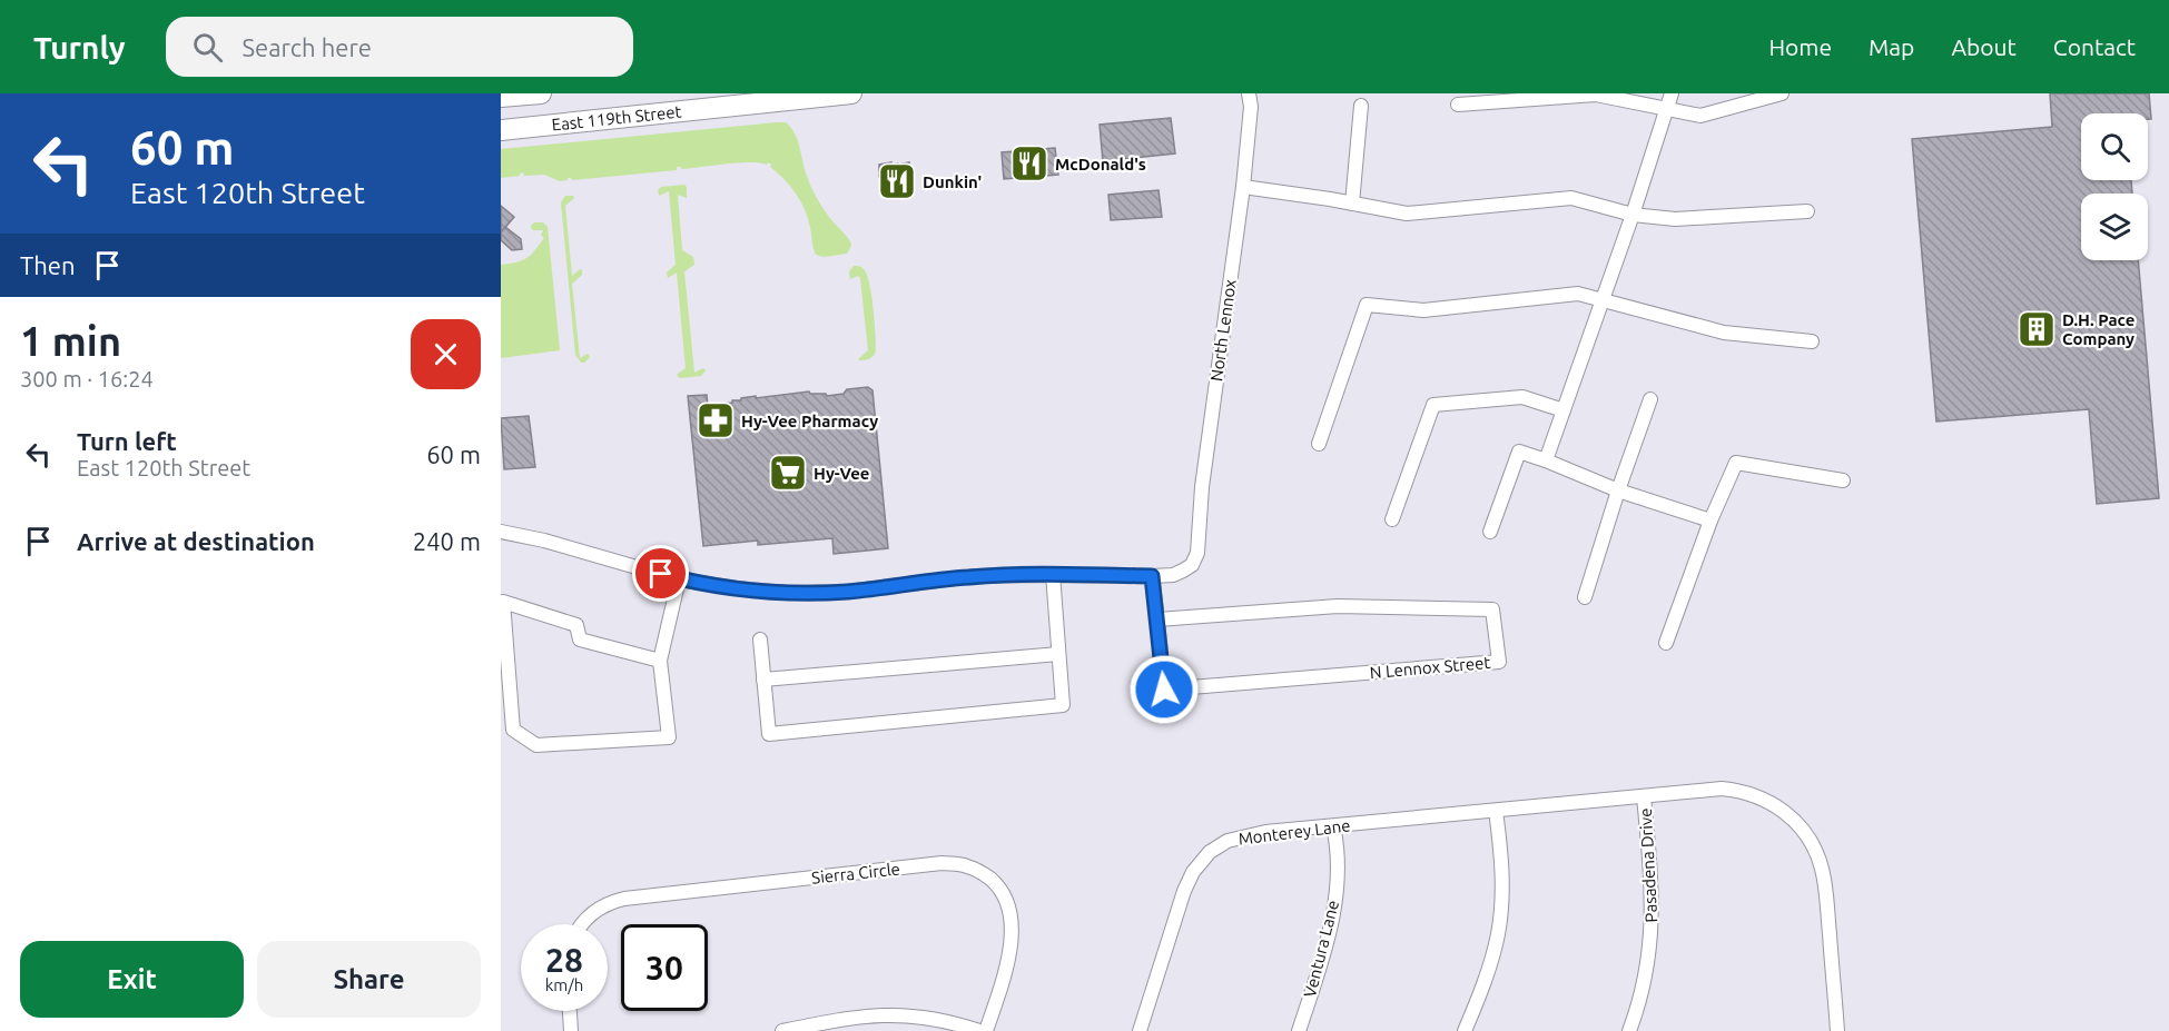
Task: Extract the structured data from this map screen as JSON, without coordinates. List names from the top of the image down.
{
  "streets": {
    "main road": ["East 119th Street"],
    "street": [
      "North Lennox",
      "N Lennox Street",
      "Monterey Lane",
      "Pasadena Drive",
      "Sierra Circle",
      "Ventura Lane"
    ]
  },
  "crossings": [
    ["North Lennox", "N Lennox Street"],
    ["Monterey Lane", "Pasadena Drive"],
    ["Monterey Lane", "Ventura Lane"]
  ],
  "places": {
    "restaurant": ["McDonald's", "Dunkin'"],
    "building": ["D.H. Pace Company"],
    "pharmacy": ["Hy-Vee Pharmacy"],
    "supermarket": ["Hy-Vee"]
  },
  "page": {
    "header": "Turnly",
    "search": "Search here",
    "nav": [
      "Home",
      "Map",
      "About",
      "Contact"
    ],
    "turn": ["60 m", "East 120th Street"],
    "then": "Then",
    "heading": ["1 min", "300 m · 16:24"],
    "list": [
      {
        "name": "Turn left",
        "note": "East 120th Street",
        "value": "60 m"
      },
      {
        "name": "Arrive at destination",
        "value": "240 m"
      }
    ],
    "speed": "28 km/h",
    "limit": "30",
    "buttons": ["Exit", "Share"]
  }
}
